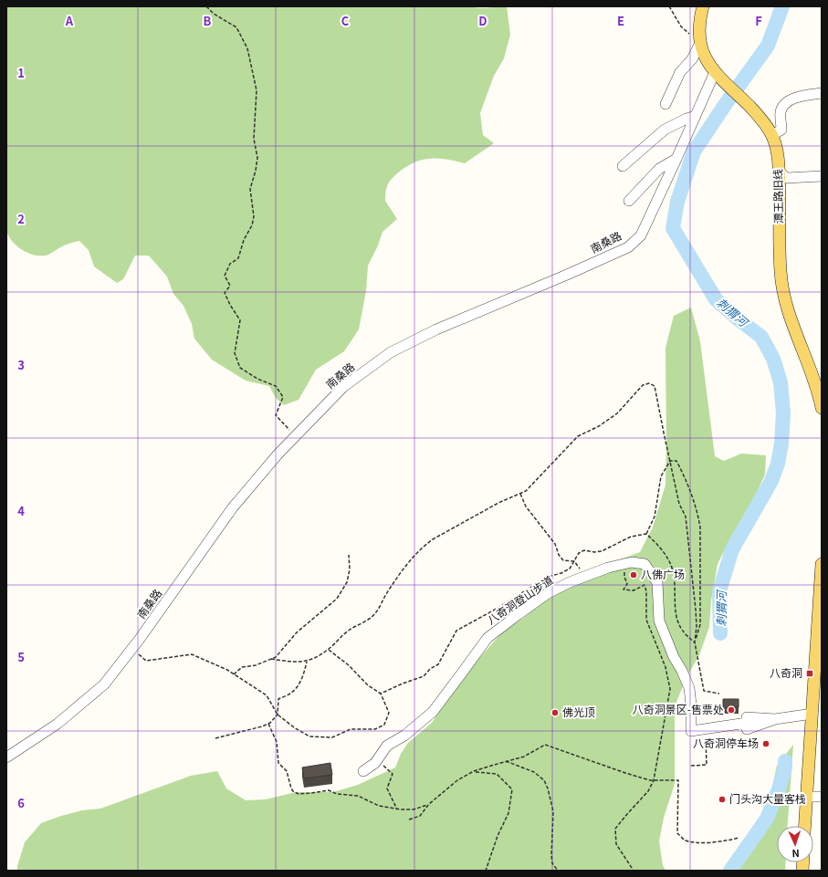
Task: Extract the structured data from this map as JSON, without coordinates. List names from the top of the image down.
{
  "streets": {
    "main road": ["潭王路旧线"],
    "street": ["南桑路", "八奇洞登山步道"]
  },
  "crossings": [
    ["潭王路旧线", "南桑路"]
  ],
  "water": ["刺猬河"],
  "places": {
    "other": [
      "八佛广场",
      "八奇洞景区-售票处",
      "佛光顶",
      "八奇洞停车场",
      "门头沟大量客栈"
    ],
    "transit": ["八奇洞"]
  },
  "north": "bottom",
  "grid": {
    "columns": [
      "A",
      "B",
      "C",
      "D",
      "E",
      "F"
    ],
    "rows": [
      "1",
      "2",
      "3",
      "4",
      "5",
      "6"
    ]
  }
}
